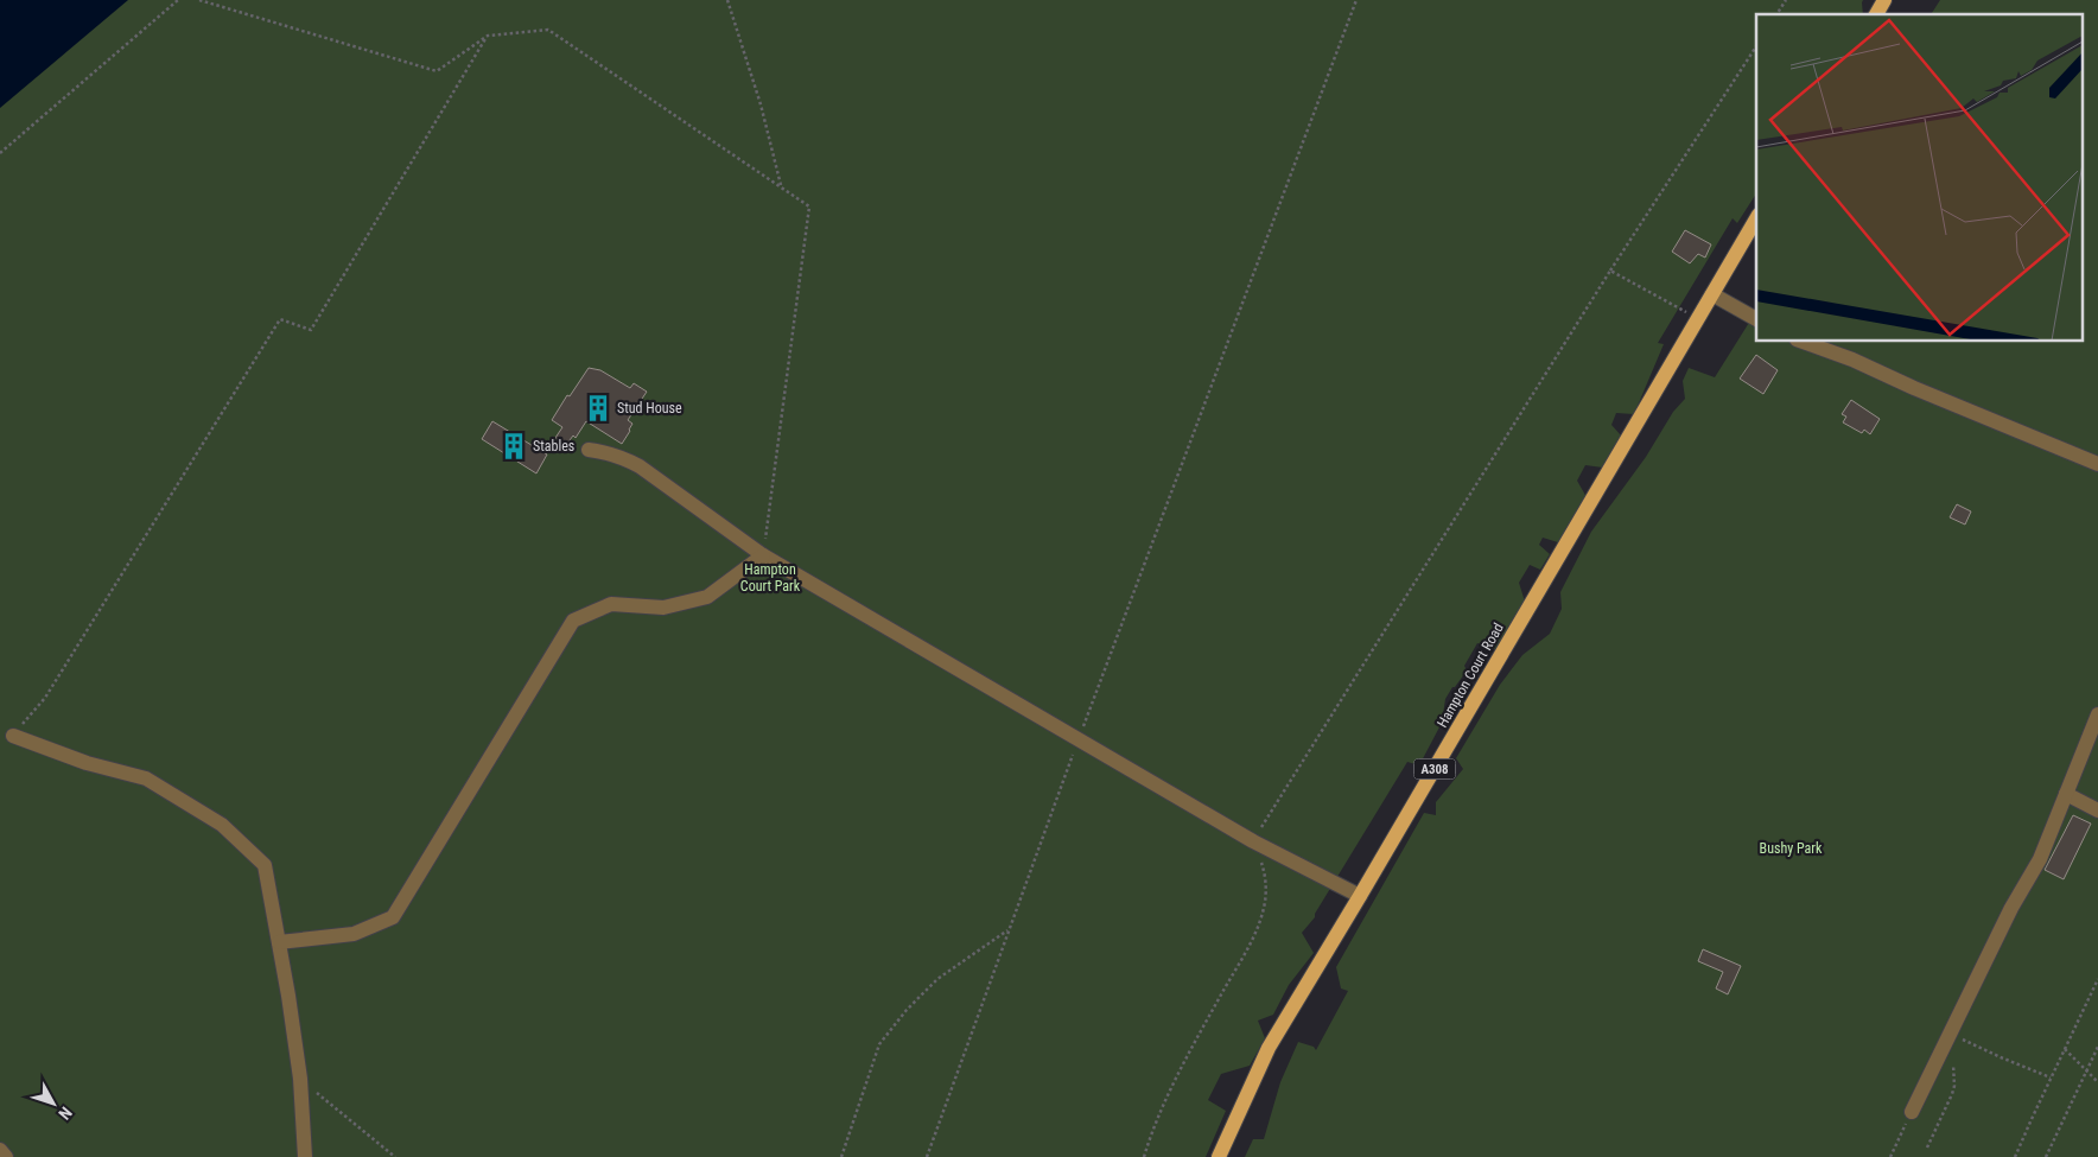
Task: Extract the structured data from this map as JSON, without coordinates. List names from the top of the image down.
{
  "streets": {
    "main road": ["Hampton Court Road", "A308"]
  },
  "parks": ["Hampton Court Park", "Bushy Park"],
  "places": {
    "building": ["Stud House", "Stables"]
  },
  "north": "bottom right"
}
